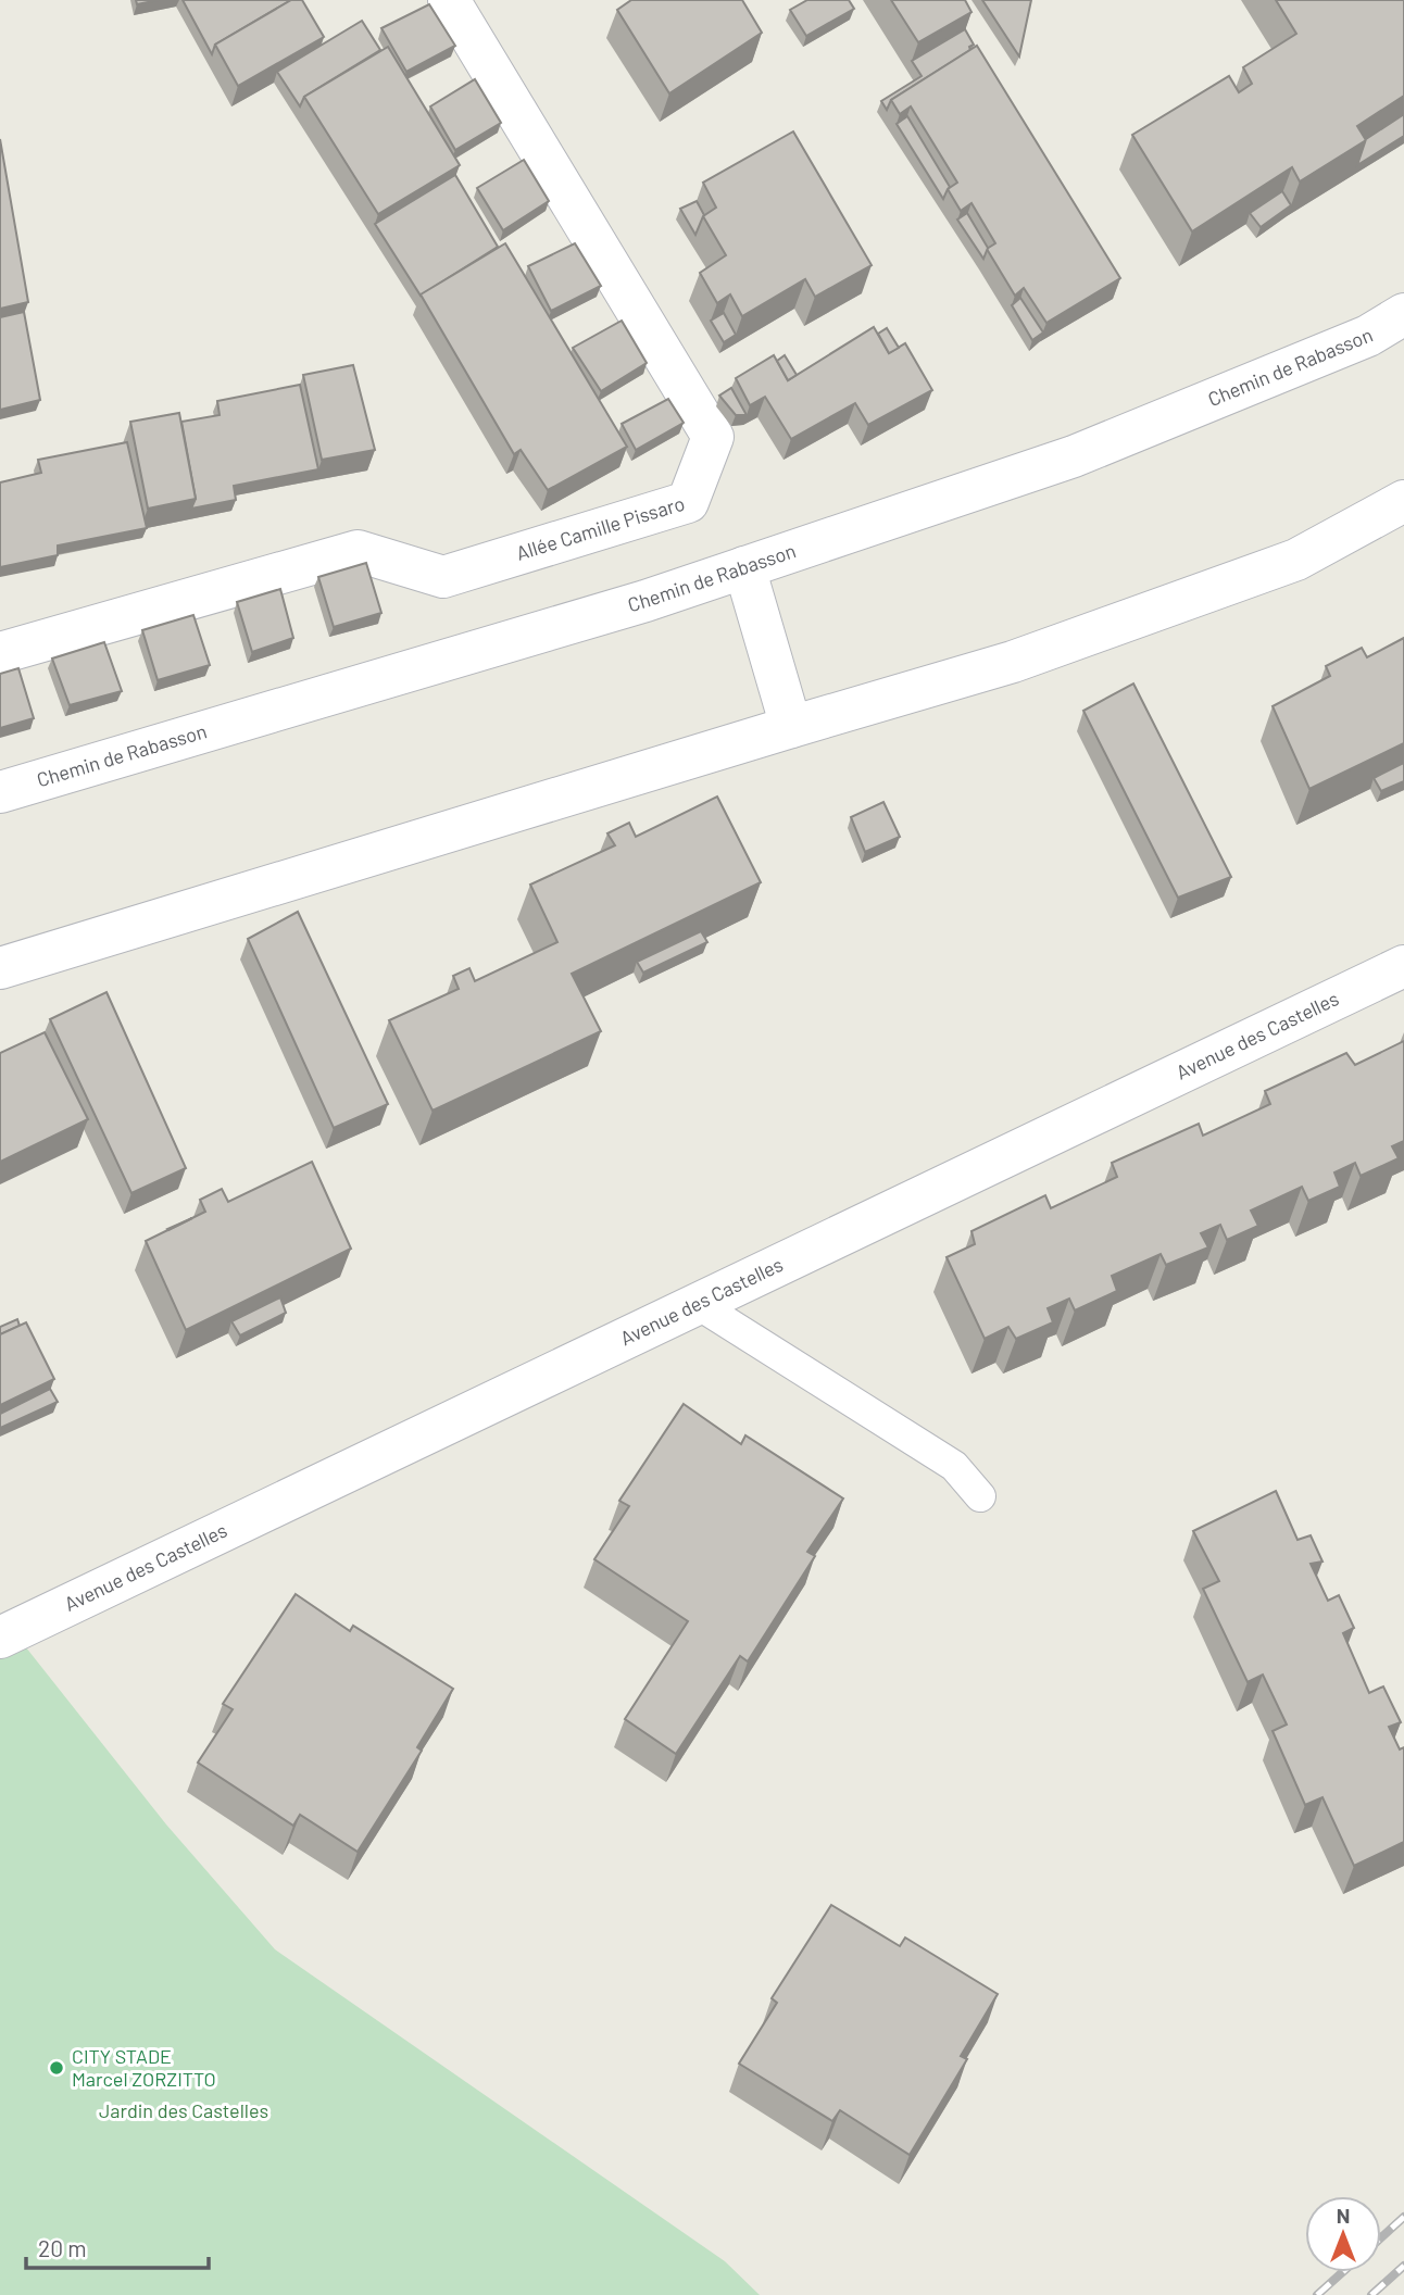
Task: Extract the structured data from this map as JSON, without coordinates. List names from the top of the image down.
{
  "streets": {
    "street": ["Chemin de Rabasson", "Allée Camille Pissaro", "Avenue des Castelles"]
  },
  "parks": ["Jardin des Castelles"],
  "places": ["CITY STADE Marcel ZORZITTO"],
  "scale_bar": "20 m",
  "north": "top"
}
